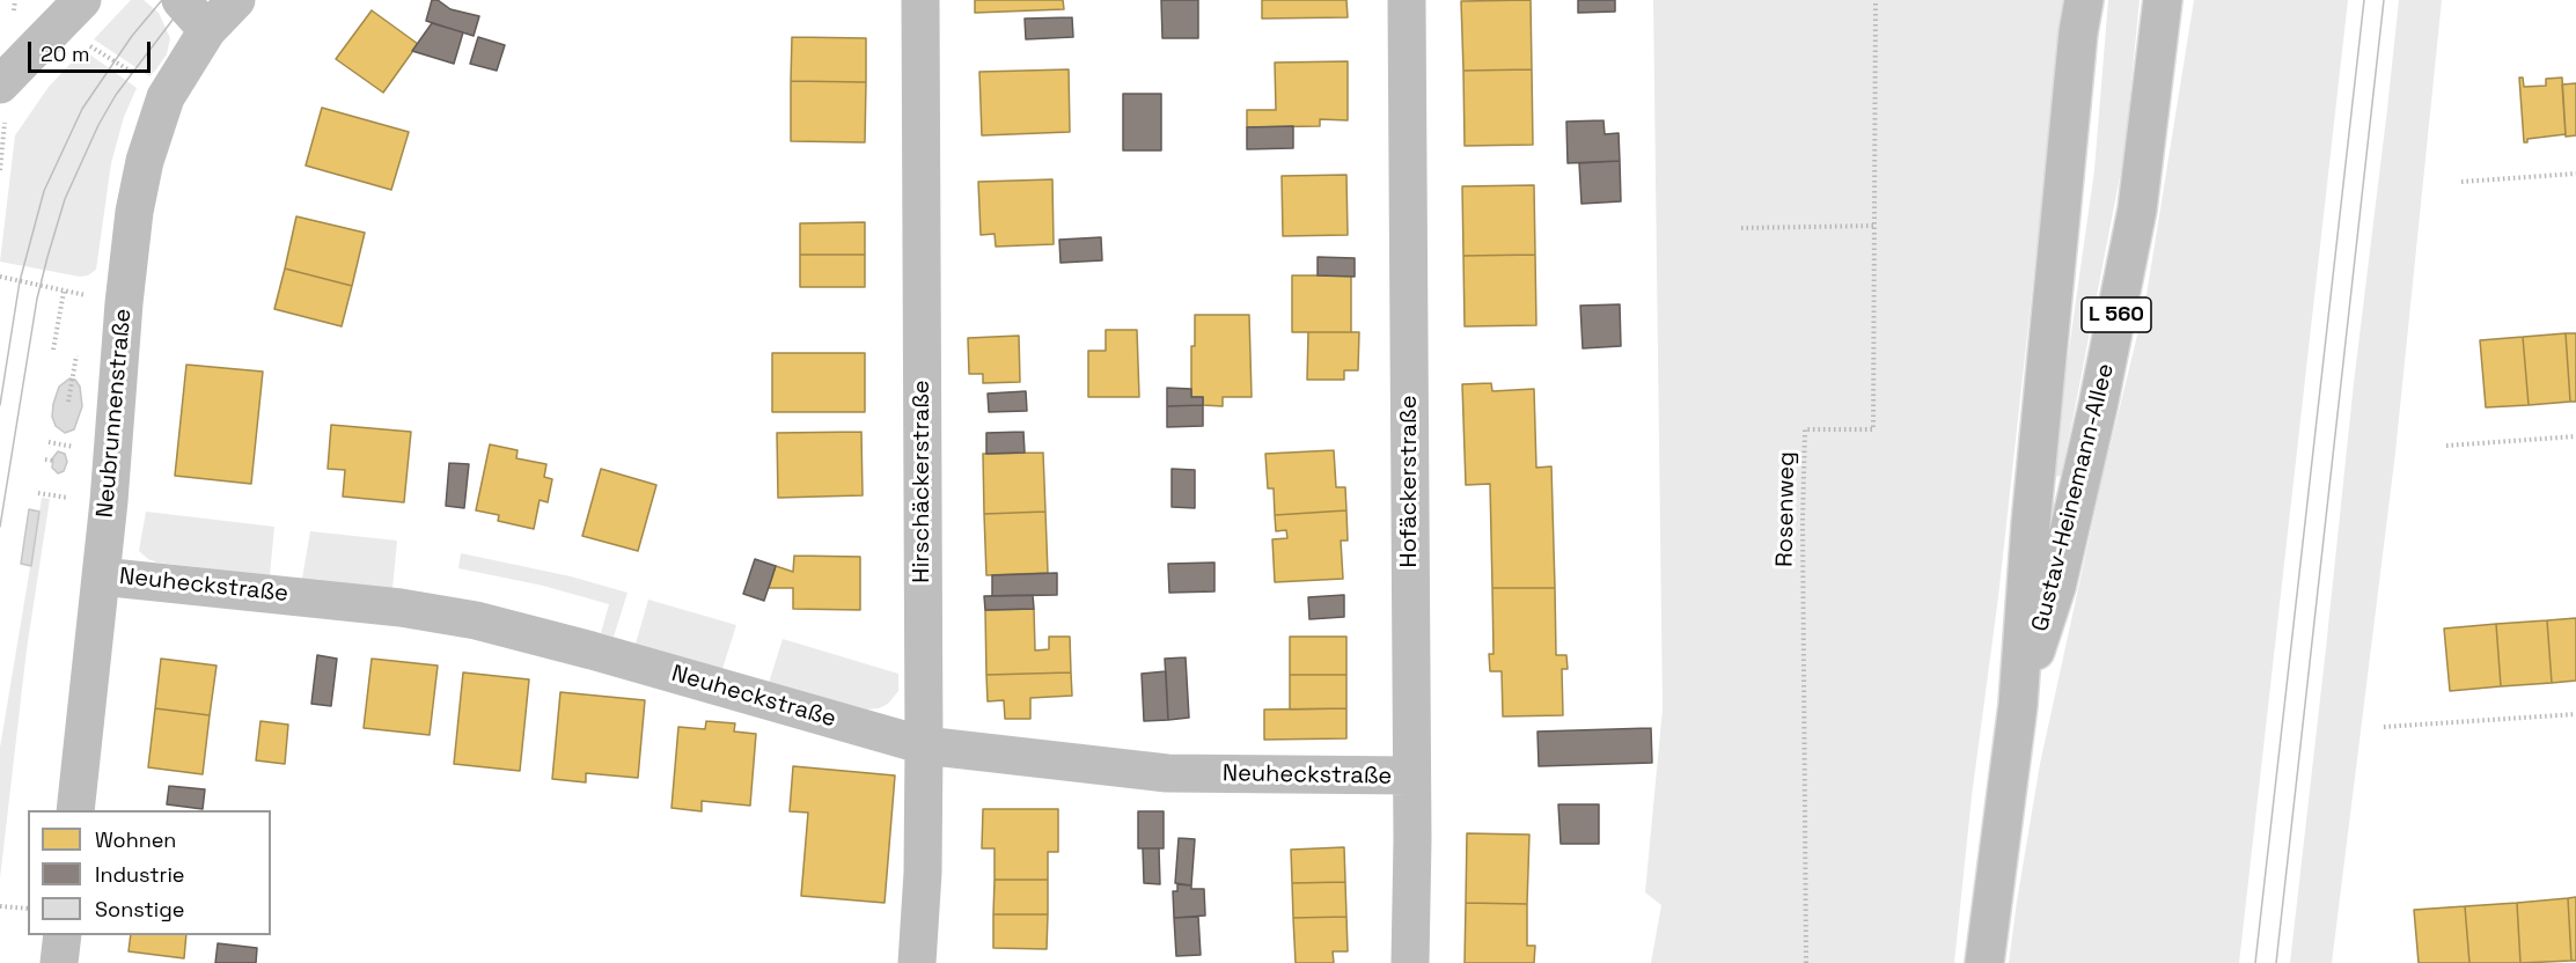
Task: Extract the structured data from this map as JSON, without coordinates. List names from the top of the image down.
{
  "streets": {
    "main road": ["L 560", "Gustav-Heinemann-Allee"],
    "street": [
      "Neubrunnenstraße",
      "Hirschäckerstraße",
      "Hofäckerstraße",
      "Neuheckstraße"
    ],
    "path": ["Rosenweg"]
  },
  "crossings": [
    ["Neubrunnenstraße", "Neuheckstraße"],
    ["Hirschäckerstraße", "Neuheckstraße"],
    ["Hofäckerstraße", "Neuheckstraße"]
  ],
  "legend": ["Wohnen", "Industrie", "Sonstige"],
  "scale_bar": "20 m"
}
